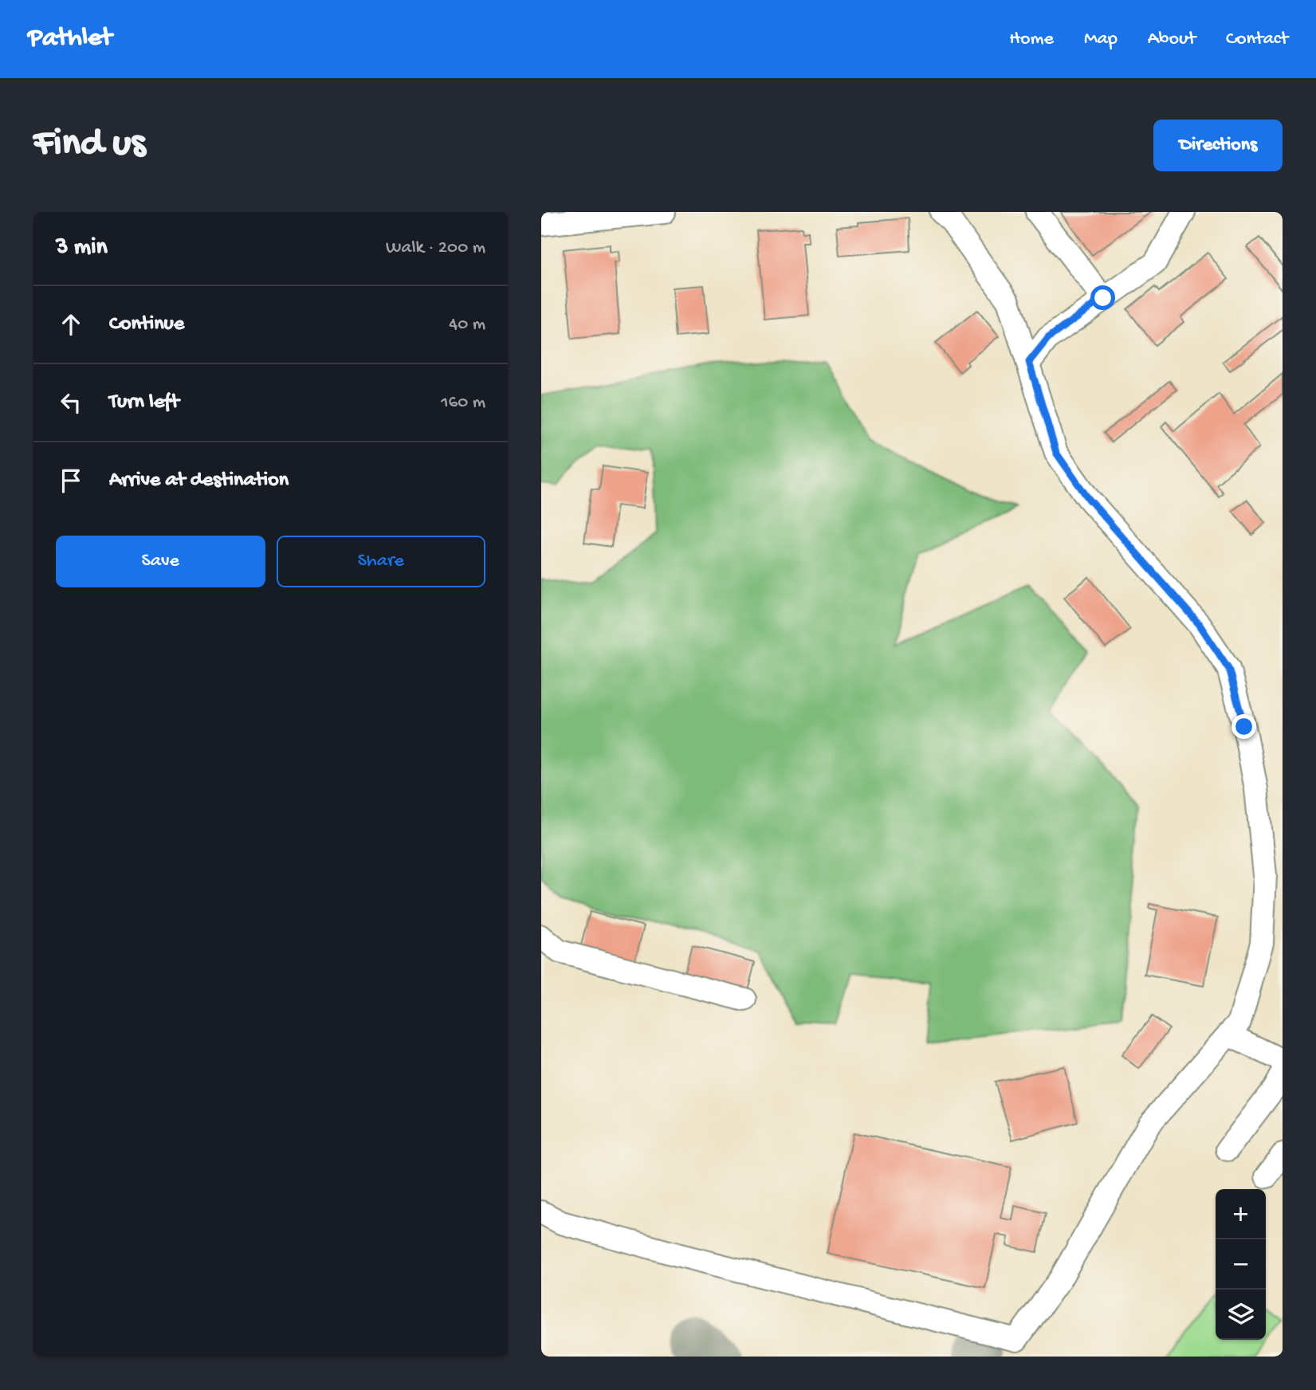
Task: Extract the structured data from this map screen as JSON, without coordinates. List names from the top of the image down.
{
  "page": {
    "header": "Pathlet",
    "nav": [
      "Home",
      "Map",
      "About",
      "Contact"
    ],
    "buttons": [
      "Directions",
      ["Save", "Share"]
    ],
    "title": "Find us",
    "heading": ["3 min", "Walk · 200 m"],
    "list": [
      ["Continue", "40 m"],
      ["Turn left", "160 m"],
      "Arrive at destination"
    ],
    "map_buttons": ["+", "−"]
  }
}
